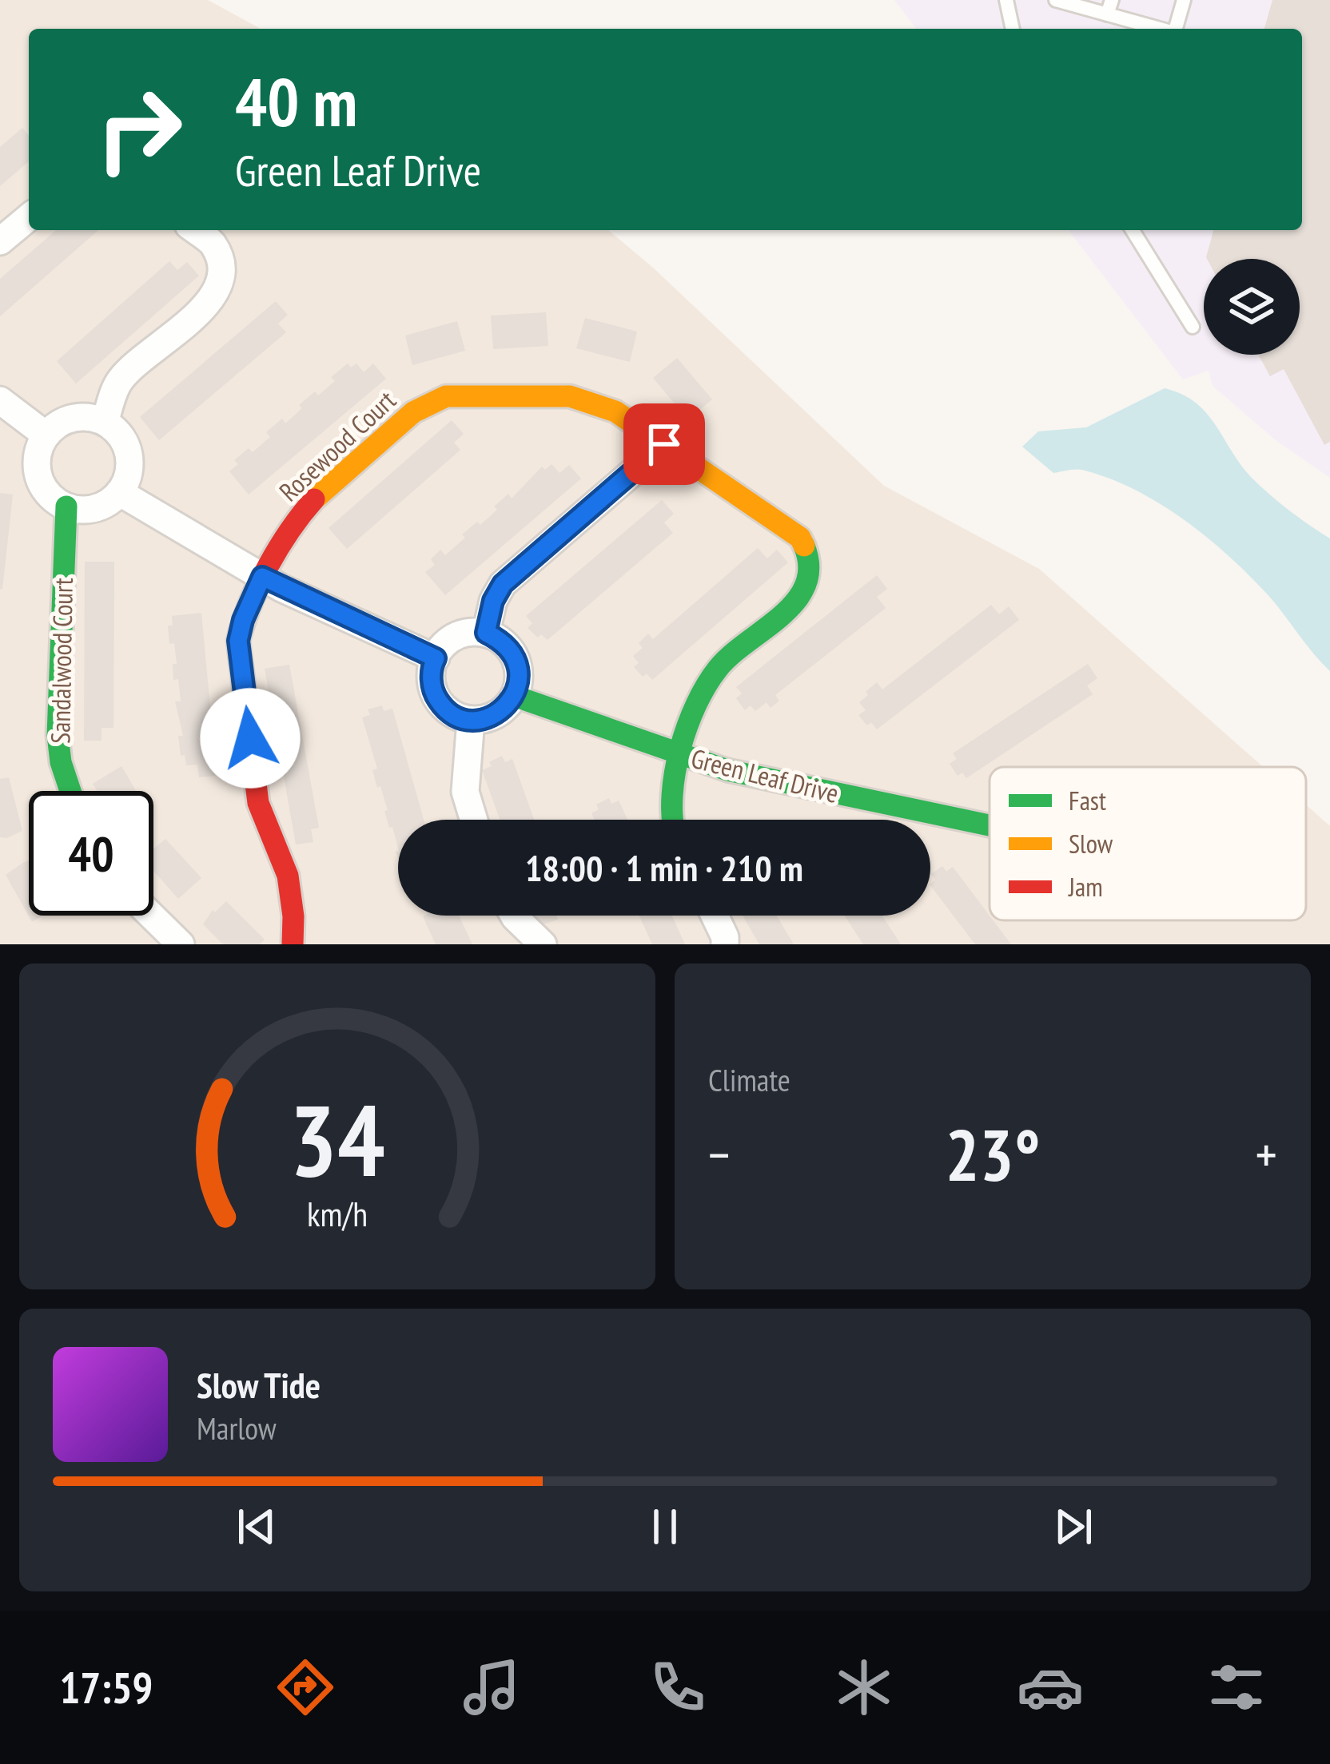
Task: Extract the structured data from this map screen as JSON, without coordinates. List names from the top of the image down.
{
  "streets": {
    "street": ["Rosewood Court", "Sandalwood Court", "Green Leaf Drive"]
  },
  "crossings": [
    ["Rosewood Court", "Green Leaf Drive"]
  ],
  "legend": ["Fast", "Slow", "Jam"],
  "page": {
    "turn": ["40 m", "Green Leaf Drive"],
    "limit": "40",
    "trip": "18:00 · 1 min · 210 m",
    "tile": "Climate",
    "heat": ["−", "23°", "+"],
    "song": ["Slow Tide", "Marlow"],
    "tabs": "17:59",
    "gauge": ["34", "km/h"]
  }
}
